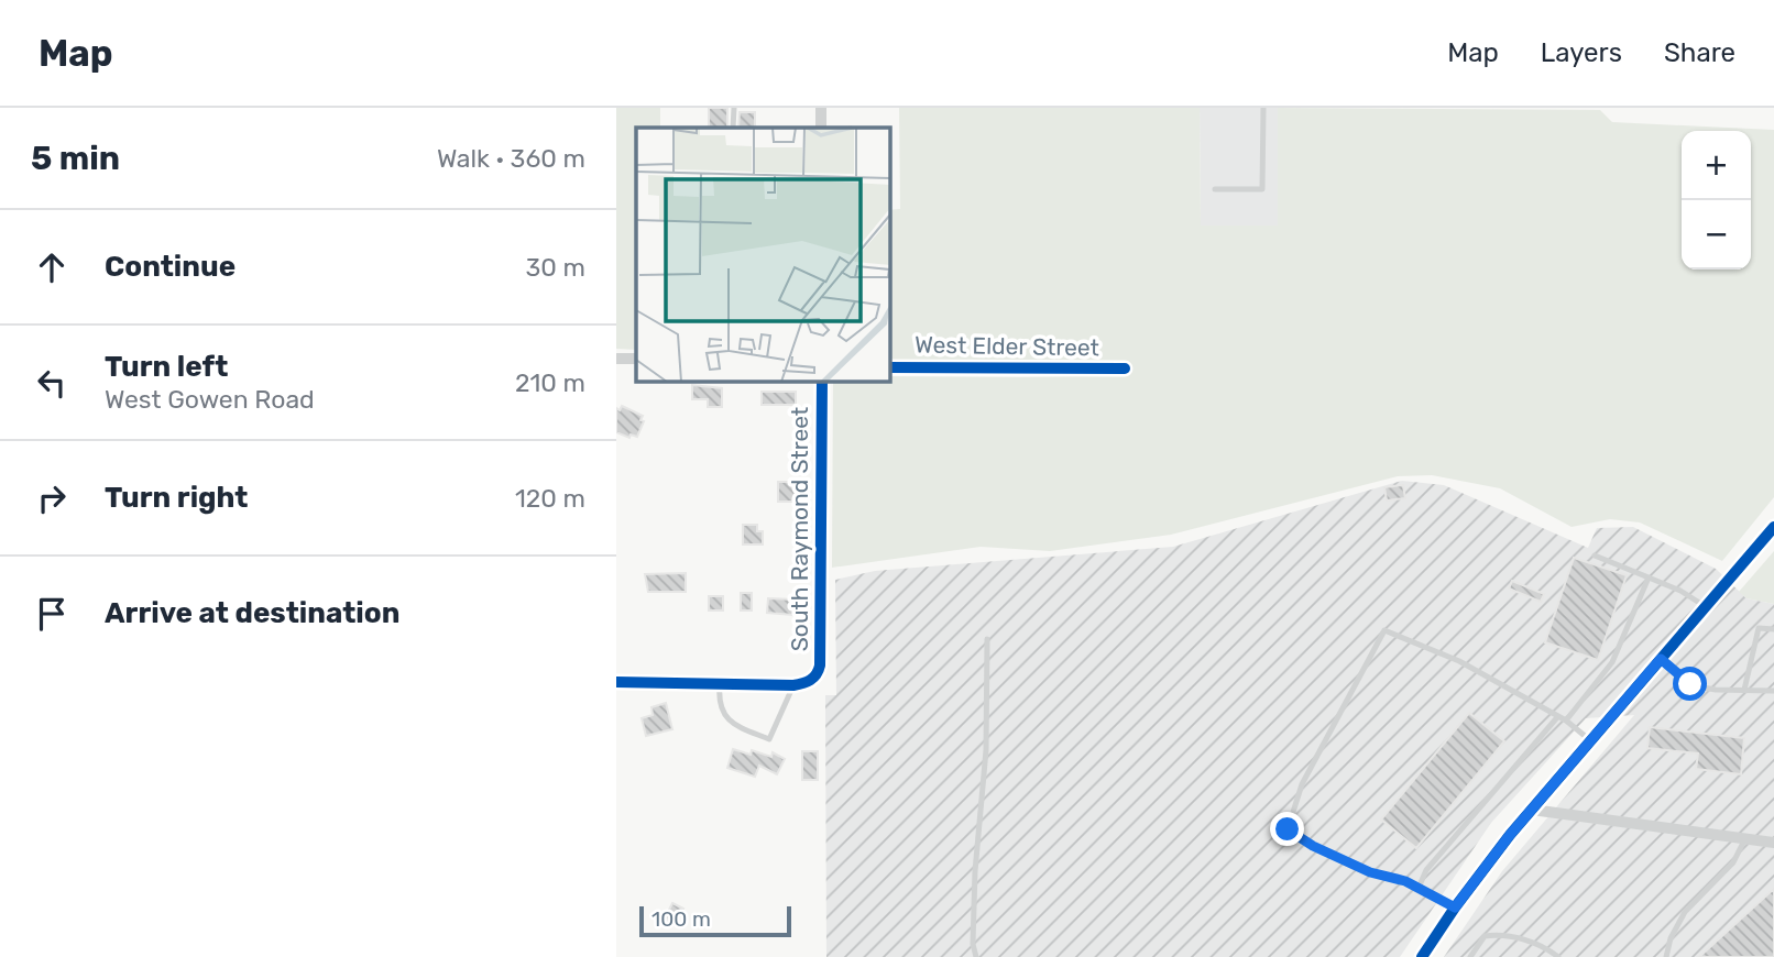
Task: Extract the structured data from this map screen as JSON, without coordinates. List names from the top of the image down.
{
  "streets": {
    "street": ["West Elder Street", "South Raymond Street"]
  },
  "scale_bar": "100 m",
  "page": {
    "header": "Map",
    "nav": ["Map", "Layers", "Share"],
    "heading": ["5 min", "Walk · 360 m"],
    "map_buttons": ["+", "−"],
    "list": [
      ["Continue", "30 m"],
      ["Turn left", "West Gowen Road", "210 m"],
      ["Turn right", "120 m"],
      "Arrive at destination"
    ],
    "scale": "100 m"
  }
}
